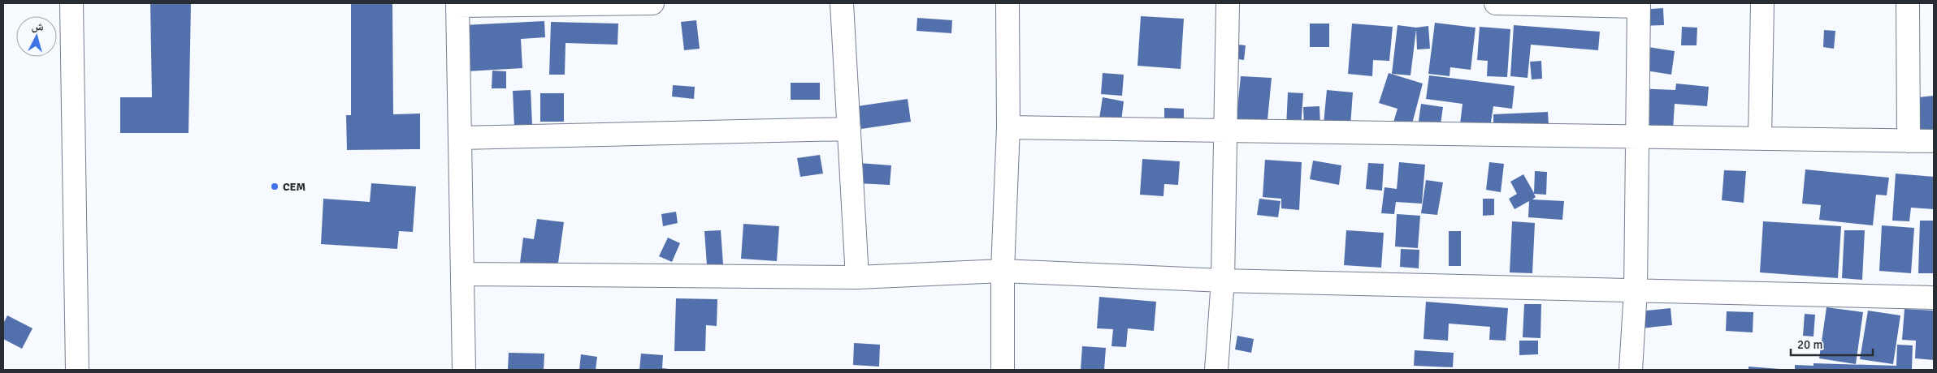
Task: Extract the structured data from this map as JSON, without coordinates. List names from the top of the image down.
{
  "places": ["CEM"],
  "scale_bar": "20 m",
  "north": "top"
}
